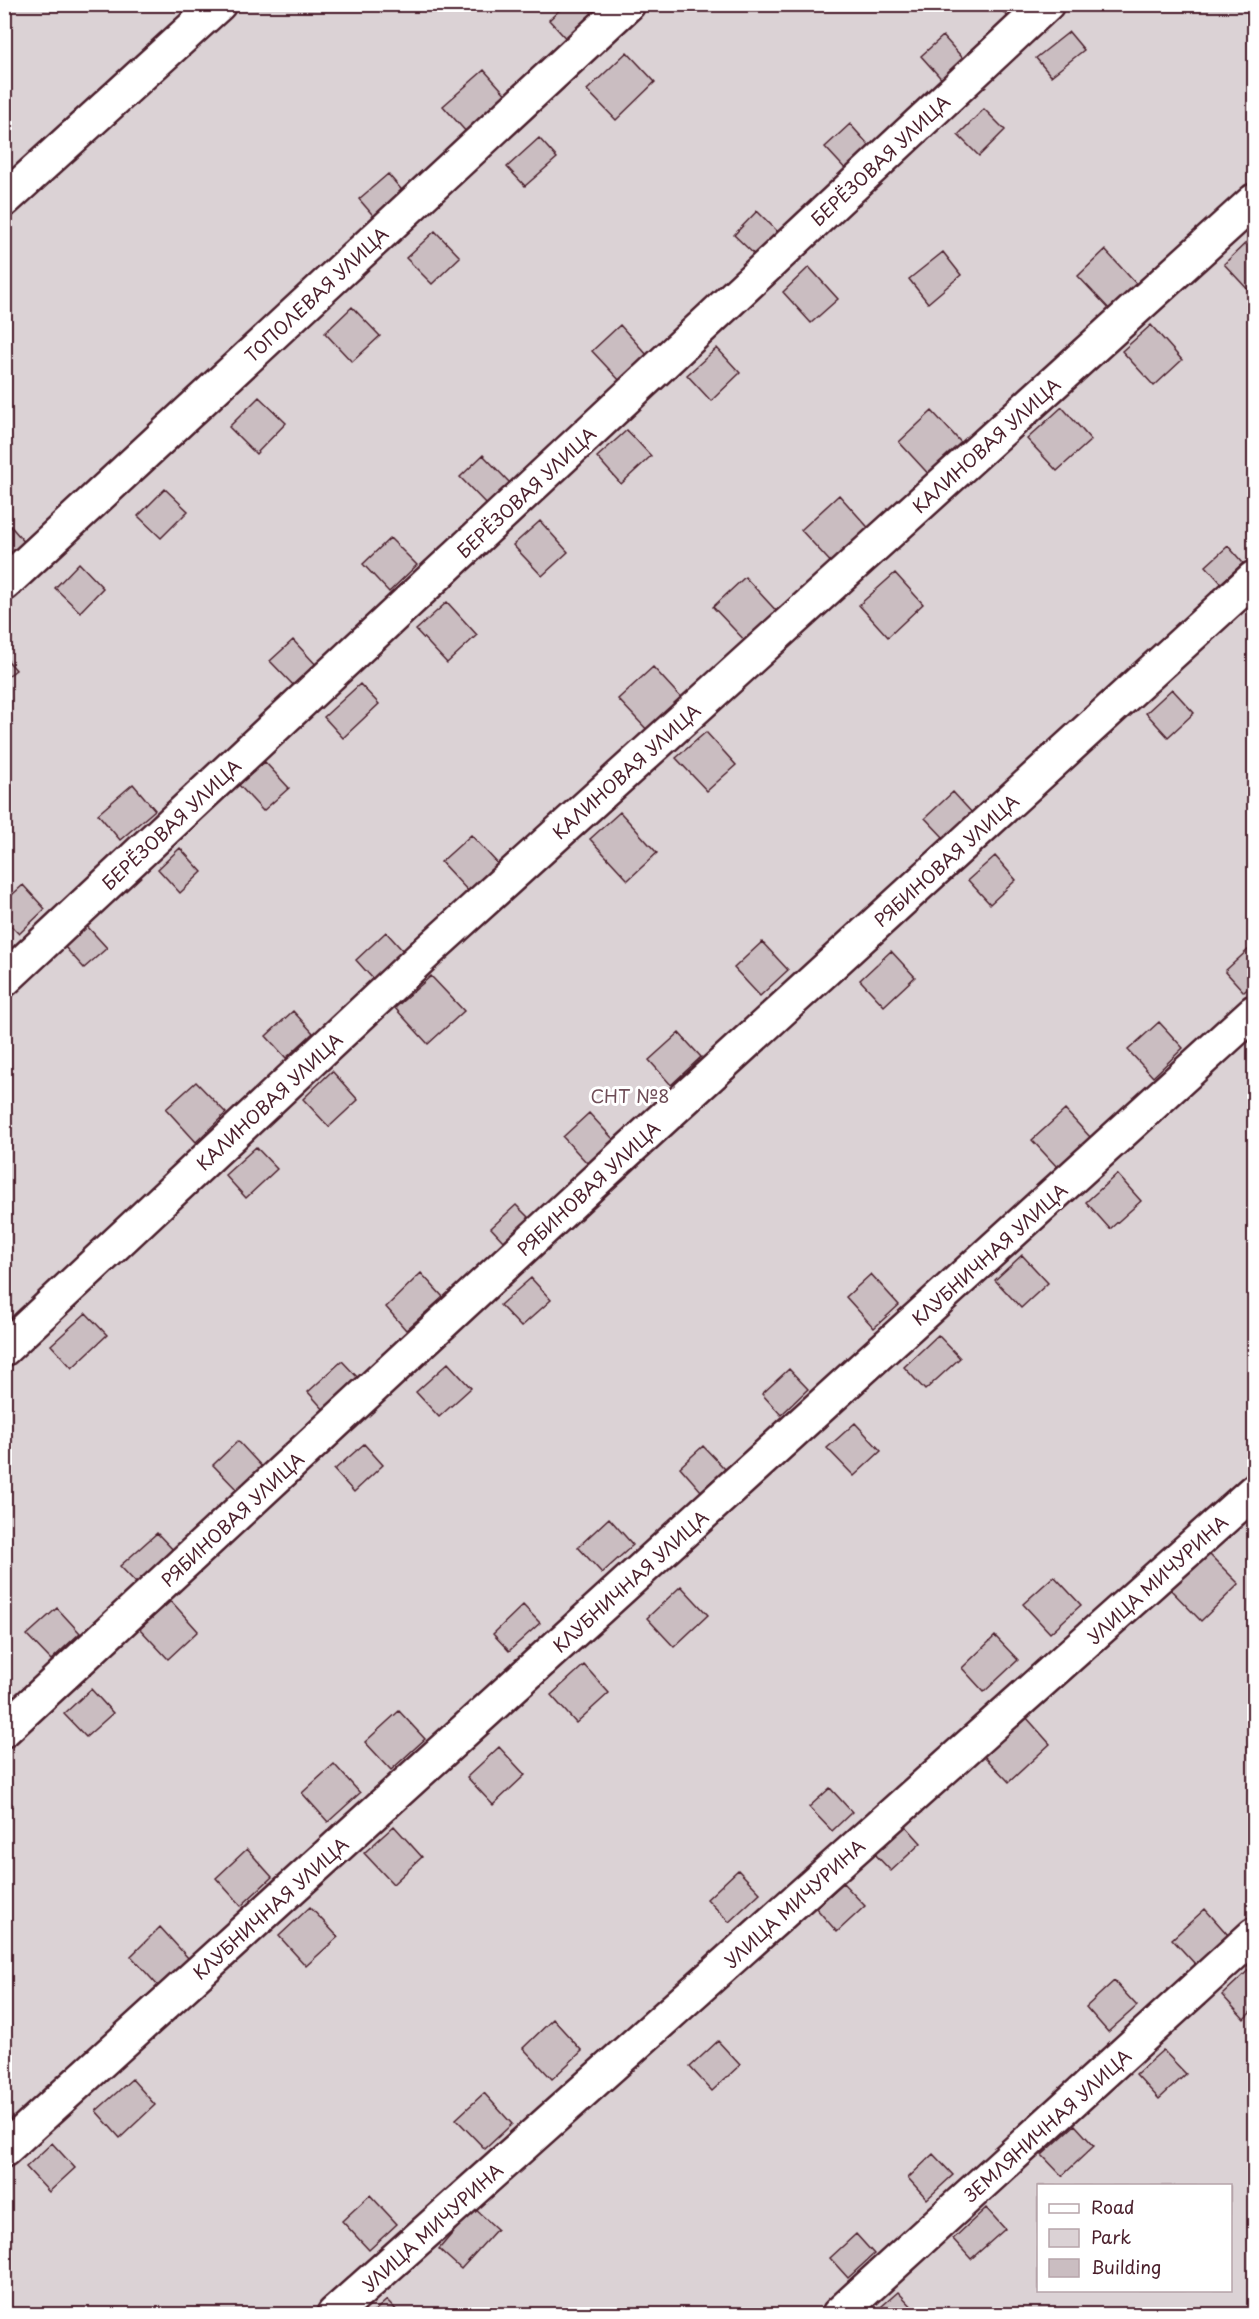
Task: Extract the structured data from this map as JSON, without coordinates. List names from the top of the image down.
{
  "streets": {
    "street": [
      "БЕРЁЗОВАЯ УЛИЦА",
      "ТОПОЛЕВАЯ УЛИЦА",
      "КАЛИНОВАЯ УЛИЦА",
      "РЯБИНОВАЯ УЛИЦА",
      "КЛУБНИЧНАЯ УЛИЦА",
      "УЛИЦА МИЧУРИНА",
      "ЗЕМЛЯНИЧНАЯ УЛИЦА"
    ]
  },
  "parks": ["СНТ №8"],
  "legend": ["Road", "Park", "Building"]
}
